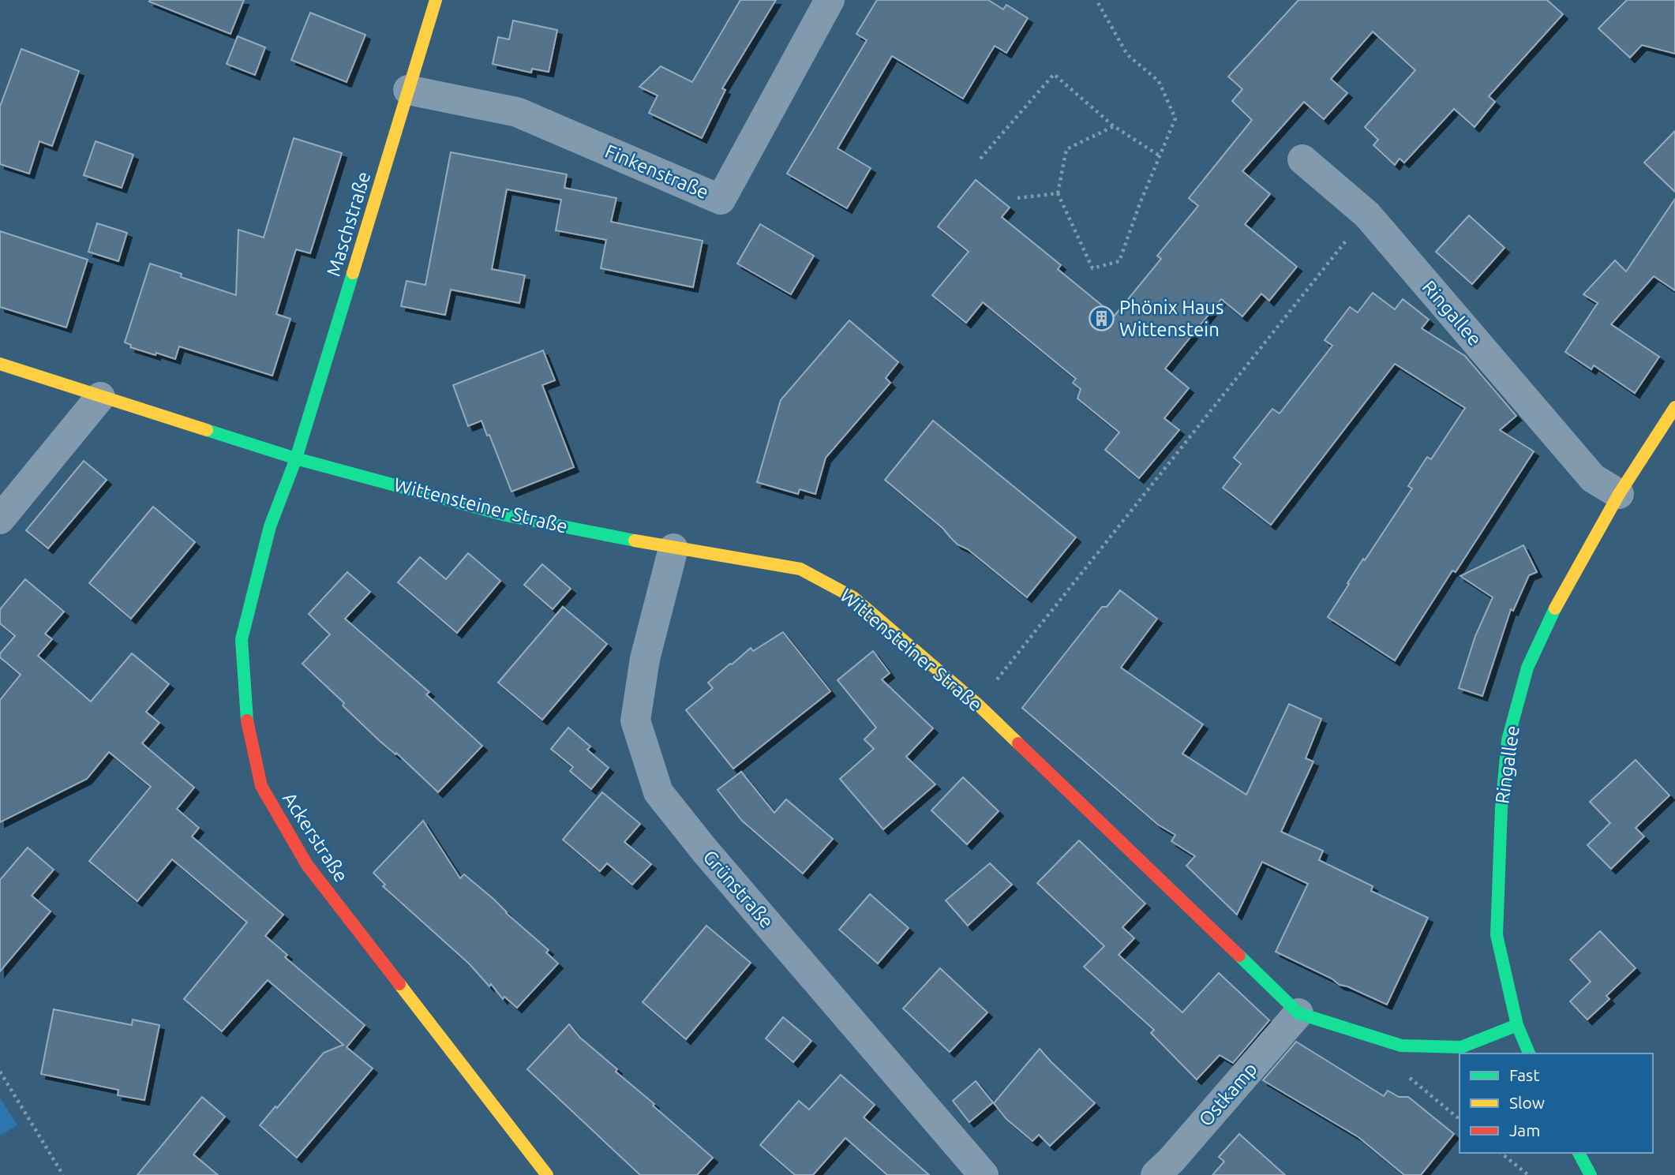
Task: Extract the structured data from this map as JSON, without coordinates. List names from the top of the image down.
{
  "streets": {
    "street": [
      "Finkenstraße",
      "Maschstraße",
      "Ringallee",
      "Wittensteiner Straße",
      "Ackerstraße",
      "Grünstraße",
      "Ostkamp"
    ]
  },
  "crossings": [
    ["Finkenstraße", "Maschstraße"],
    ["Maschstraße", "Wittensteiner Straße"],
    ["Maschstraße", "Ackerstraße"],
    ["Ringallee", "Wittensteiner Straße"],
    ["Wittensteiner Straße", "Ackerstraße"],
    ["Wittensteiner Straße", "Grünstraße"],
    ["Wittensteiner Straße", "Ostkamp"]
  ],
  "places": {
    "building": ["Phönix Haus Wittenstein"]
  },
  "legend": ["Fast", "Slow", "Jam"]
}
